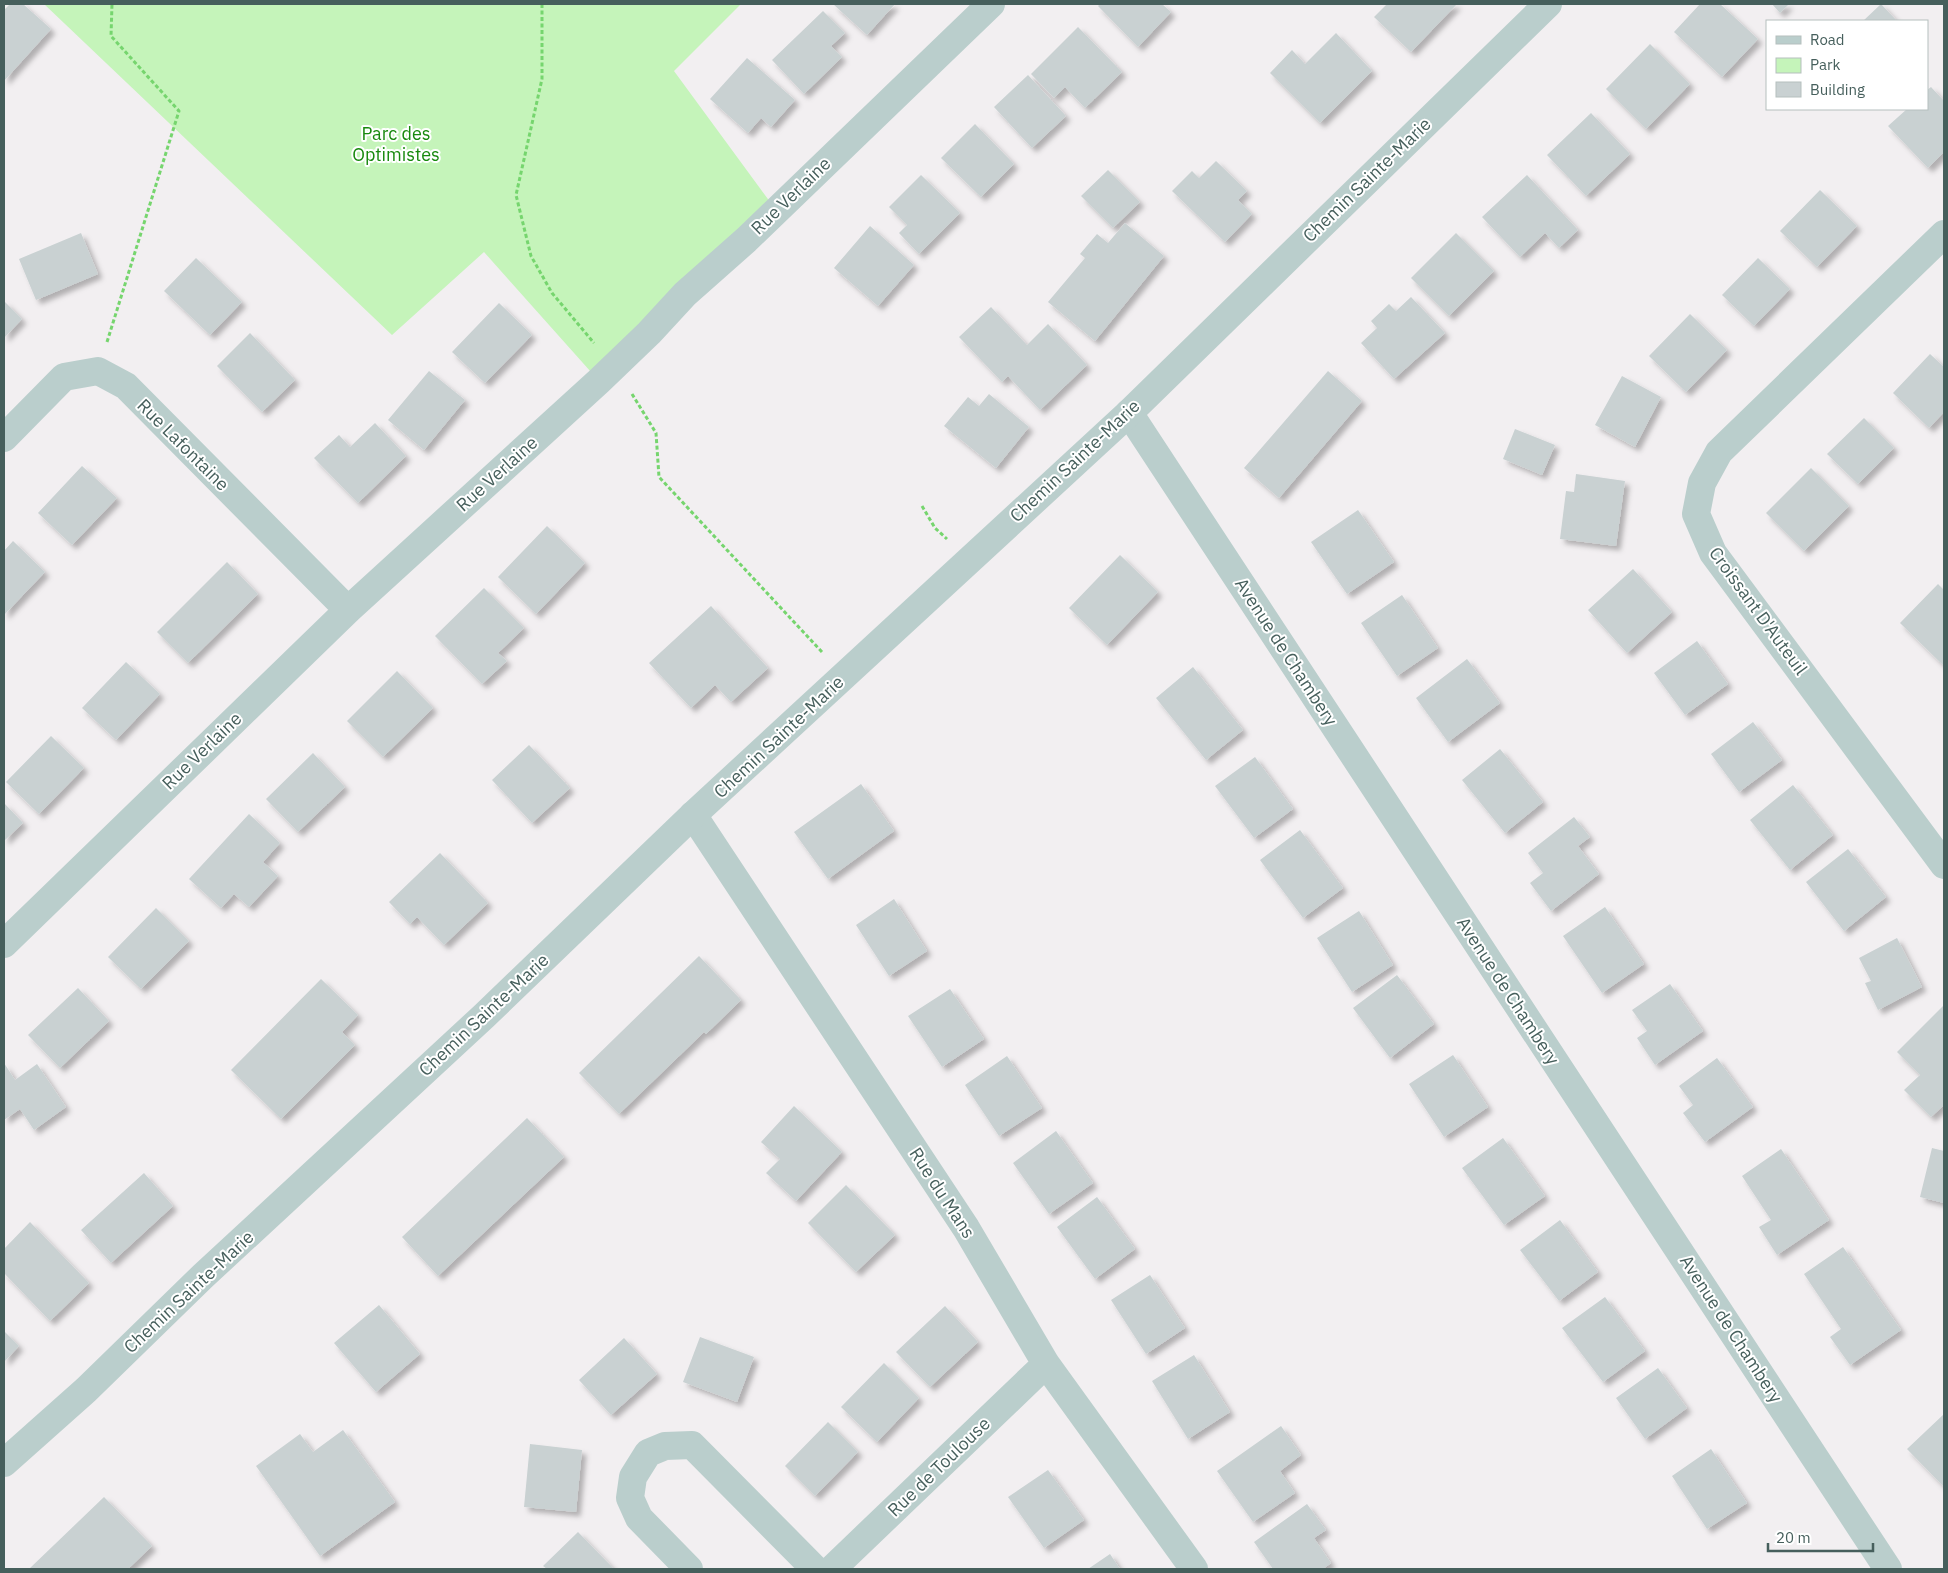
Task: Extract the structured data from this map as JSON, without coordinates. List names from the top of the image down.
{
  "streets": {
    "street": [
      "Chemin Sainte-Marie",
      "Rue Verlaine",
      "Rue Lafontaine",
      "Croissant D'Auteuil",
      "Avenue de Chambery",
      "Rue du Mans",
      "Rue de Toulouse"
    ]
  },
  "crossings": [
    ["Chemin Sainte-Marie", "Avenue de Chambery"],
    ["Chemin Sainte-Marie", "Rue du Mans"],
    ["Rue Verlaine", "Rue Lafontaine"],
    ["Rue du Mans", "Rue de Toulouse"]
  ],
  "parks": ["Parc des Optimistes"],
  "legend": ["Road", "Park", "Building"],
  "scale_bar": "20 m"
}
